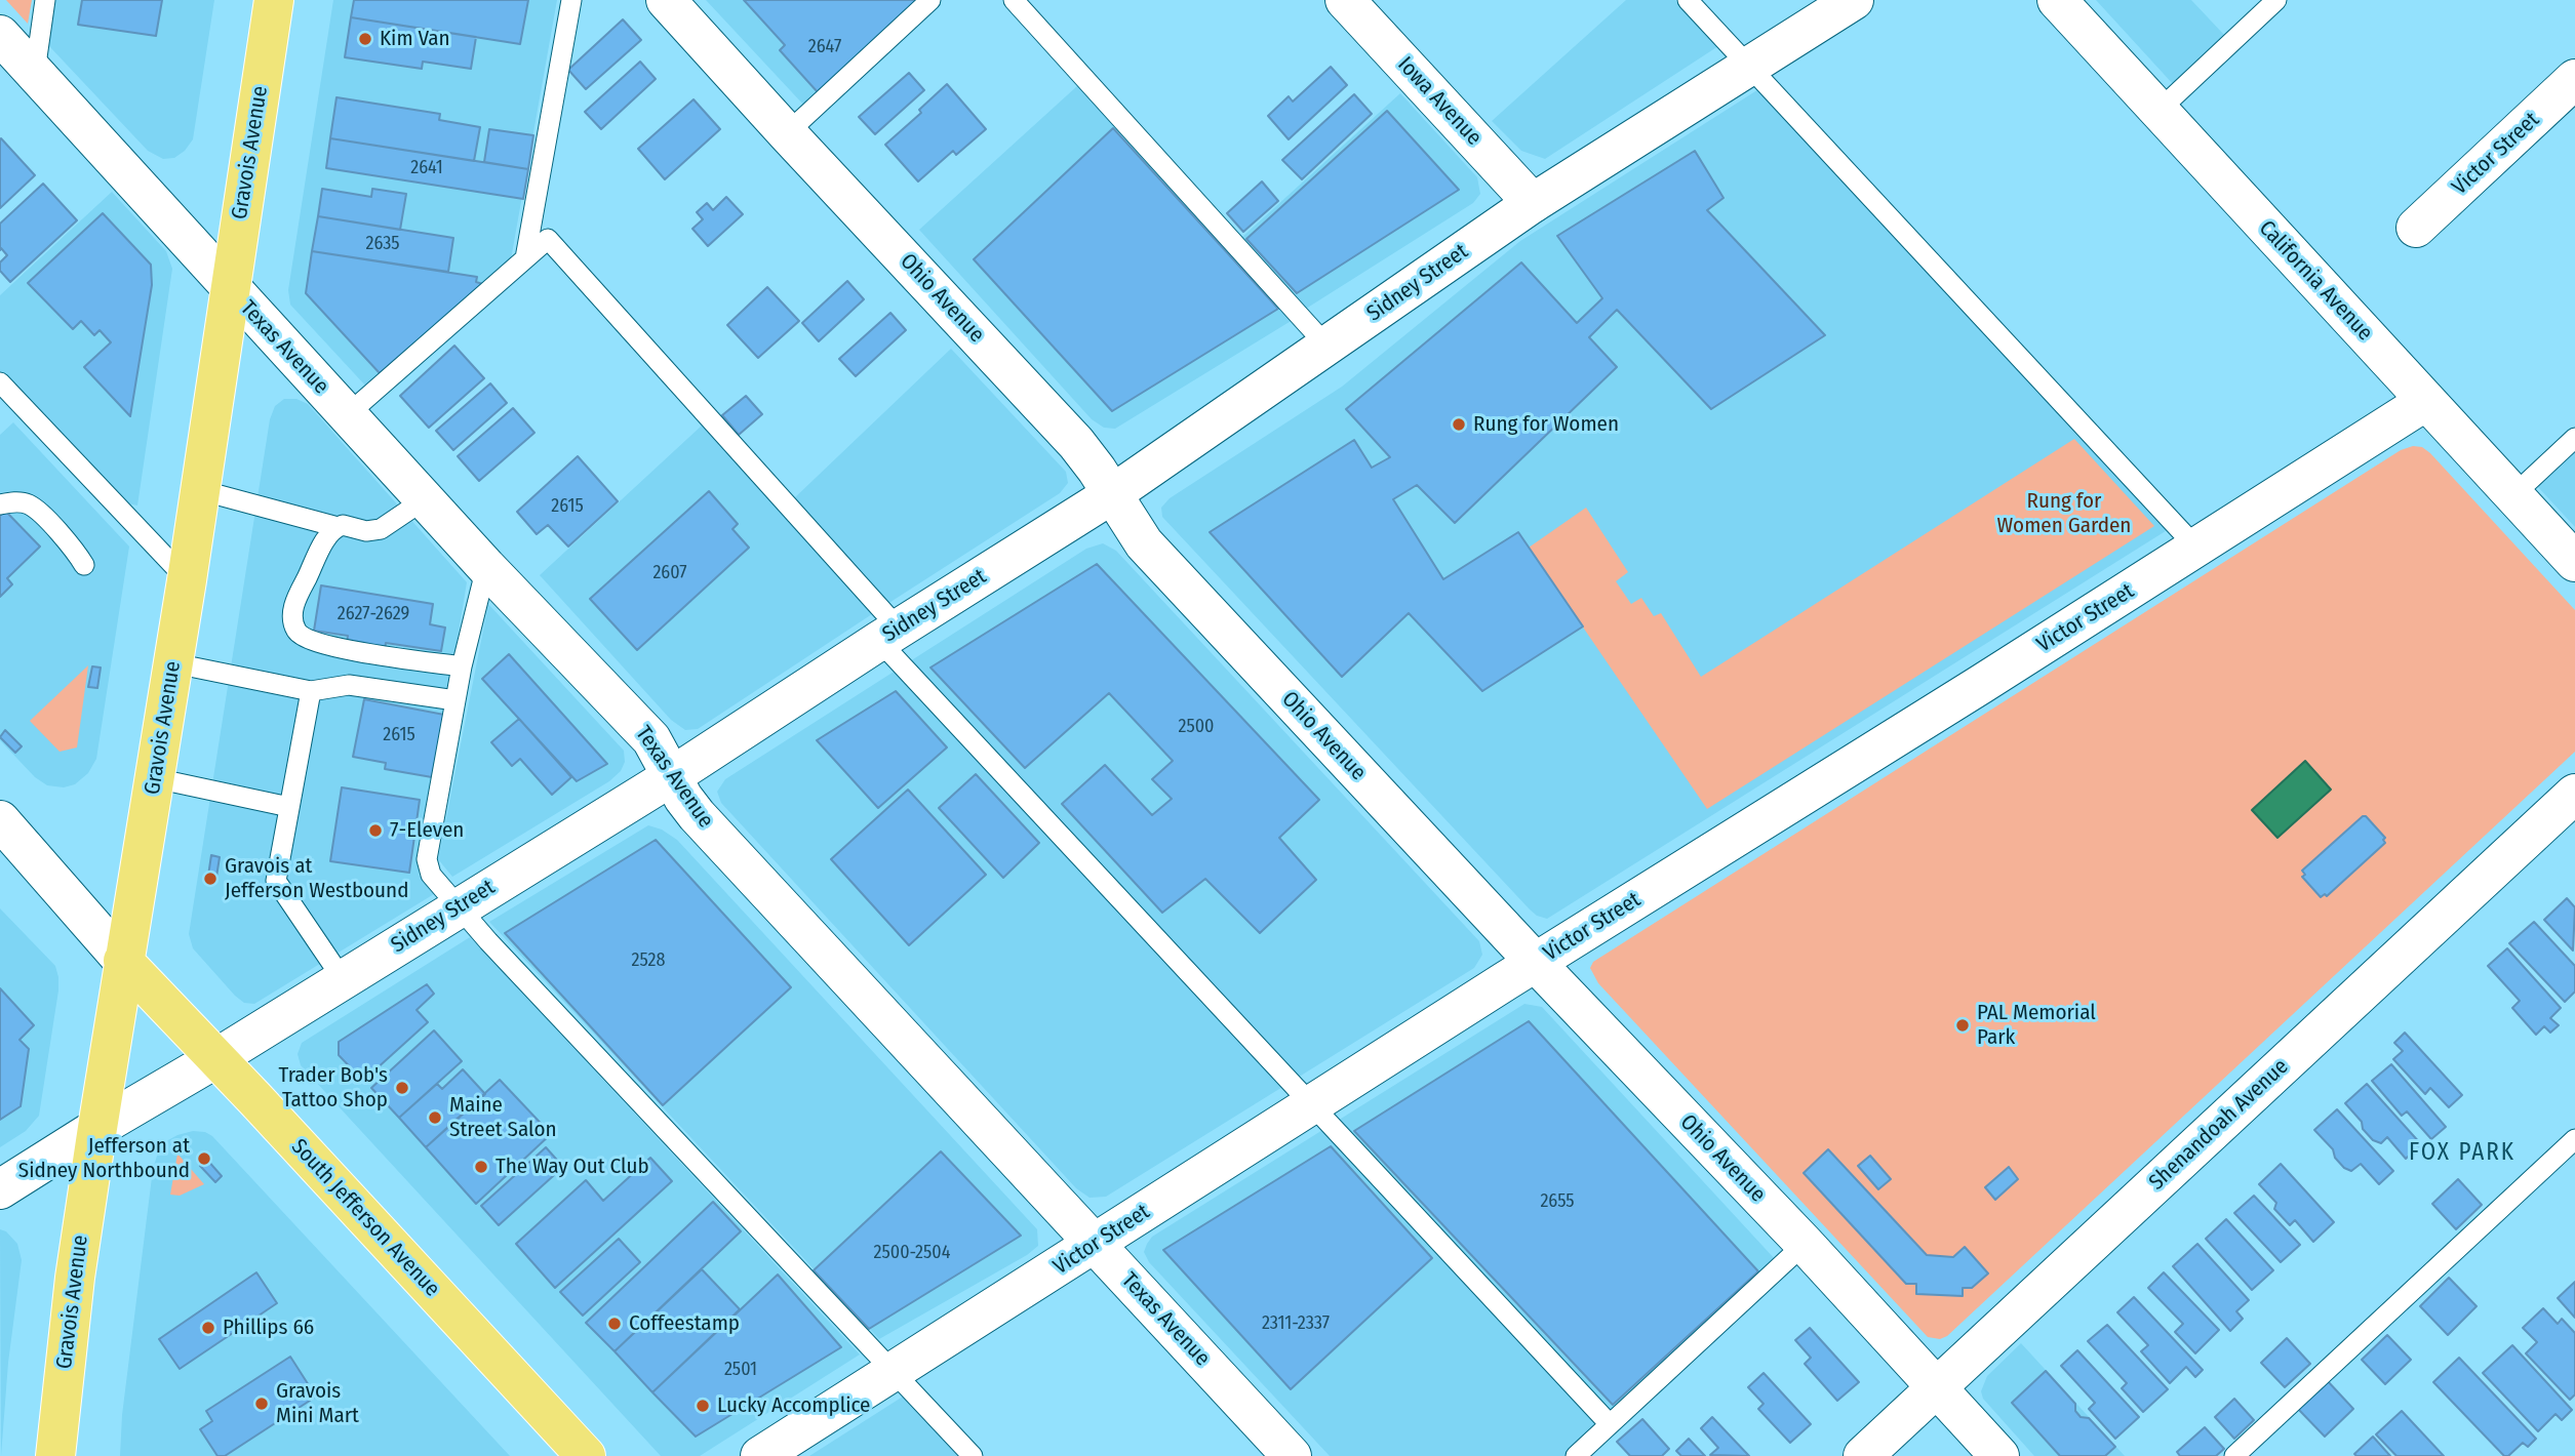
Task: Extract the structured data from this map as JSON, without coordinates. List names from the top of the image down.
{
  "streets": {
    "main road": ["Gravois Avenue", "South Jefferson Avenue"],
    "street": [
      "Iowa Avenue",
      "Victor Street",
      "California Avenue",
      "Sidney Street",
      "Ohio Avenue",
      "Texas Avenue",
      "Shenandoah Avenue"
    ]
  },
  "crossings": [
    ["Iowa Avenue", "Sidney Street"],
    ["Gravois Avenue", "Sidney Street"],
    ["Gravois Avenue", "Texas Avenue"],
    ["Gravois Avenue", "South Jefferson Avenue"],
    ["Victor Street", "California Avenue"],
    ["Victor Street", "Ohio Avenue"],
    ["Victor Street", "Texas Avenue"],
    ["Sidney Street", "Ohio Avenue"],
    ["Sidney Street", "Texas Avenue"],
    ["Sidney Street", "South Jefferson Avenue"],
    ["Ohio Avenue", "Shenandoah Avenue"]
  ],
  "districts": ["FOX PARK"],
  "parks": ["Rung for Women Garden"],
  "places": [
    "Kim Van",
    "Rung for Women",
    "7-Eleven",
    "Gravois at Jefferson Westbound",
    "PAL Memorial Park",
    "Trader Bob's Tattoo Shop",
    "Maine Street Salon",
    "Jefferson at Sidney Northbound",
    "The Way Out Club",
    "Coffeestamp",
    "Phillips 66",
    "Gravois Mini Mart",
    "Lucky Accomplice"
  ],
  "house_numbers": [
    "2647",
    "2641",
    "2635",
    "2615",
    "2607",
    "2627-2629",
    "2500",
    "2615",
    "2528",
    "2655",
    "2500-2504",
    "2311-2337",
    "2501"
  ]
}
